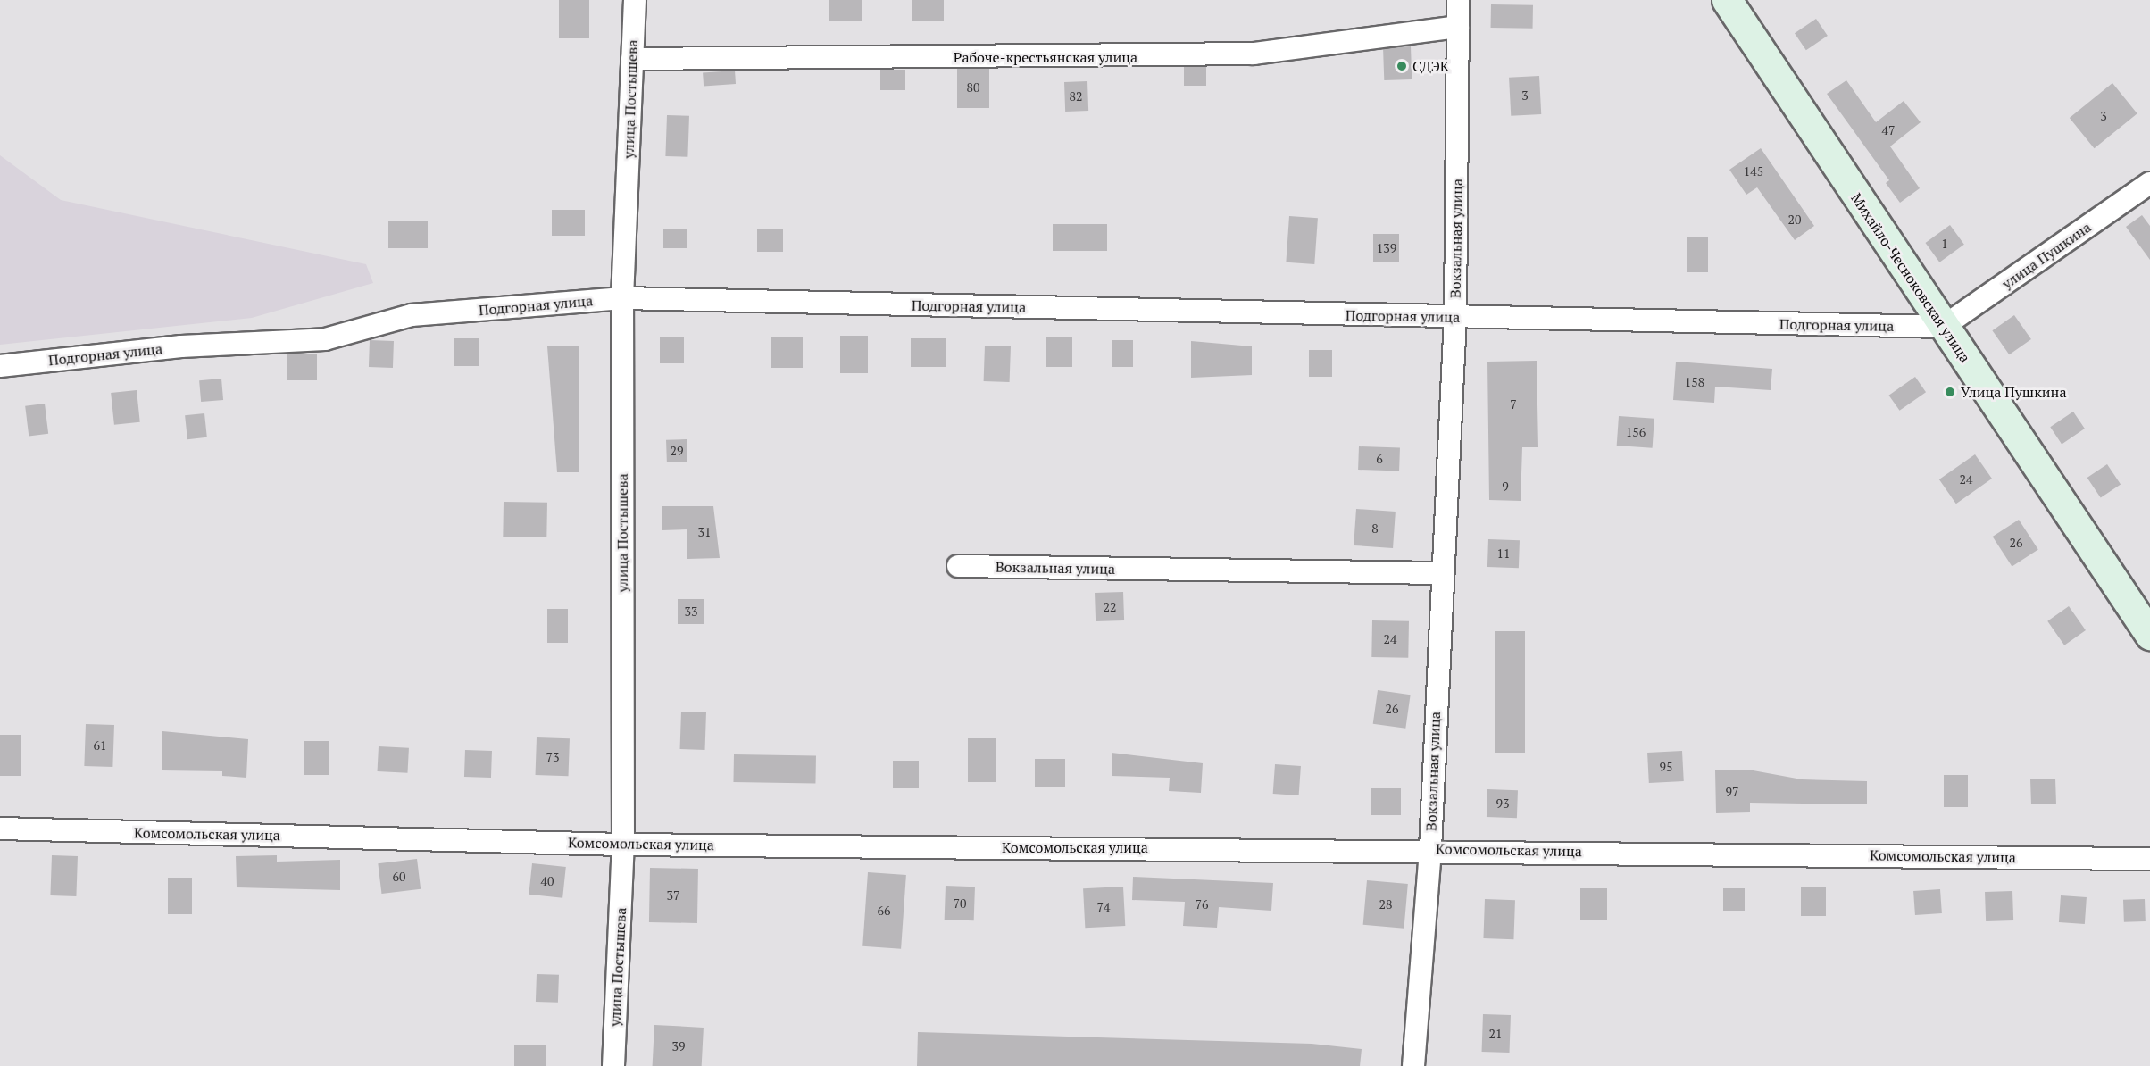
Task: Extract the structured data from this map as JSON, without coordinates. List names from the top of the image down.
{
  "streets": {
    "main road": ["Михайло-Чесноковская улица"],
    "street": [
      "Рабоче-крестьянская улица",
      "улица Постышева",
      "Вокзальная улица",
      "улица Пушкина",
      "Подгорная улица",
      "Комсомольская улица"
    ]
  },
  "crossings": [
    ["Рабоче-крестьянская улица", "улица Постышева"],
    ["Рабоче-крестьянская улица", "Вокзальная улица"],
    ["улица Постышева", "Подгорная улица"],
    ["улица Постышева", "Комсомольская улица"],
    ["Вокзальная улица", "Подгорная улица"],
    ["Вокзальная улица", "Комсомольская улица"],
    ["улица Пушкина", "Михайло-Чесноковская улица"],
    ["улица Пушкина", "Подгорная улица"],
    ["Михайло-Чесноковская улица", "Подгорная улица"]
  ],
  "places": ["СДЭК", "Улица Пушкина"],
  "house_numbers": [
    "80",
    "3",
    "82",
    "3",
    "47",
    "145",
    "20",
    "1",
    "139",
    "158",
    "7",
    "156",
    "29",
    "6",
    "24",
    "9",
    "8",
    "31",
    "26",
    "11",
    "22",
    "33",
    "24",
    "26",
    "61",
    "73",
    "95",
    "97",
    "93",
    "60",
    "40",
    "37",
    "70",
    "76",
    "28",
    "74",
    "66",
    "21",
    "39"
  ]
}
